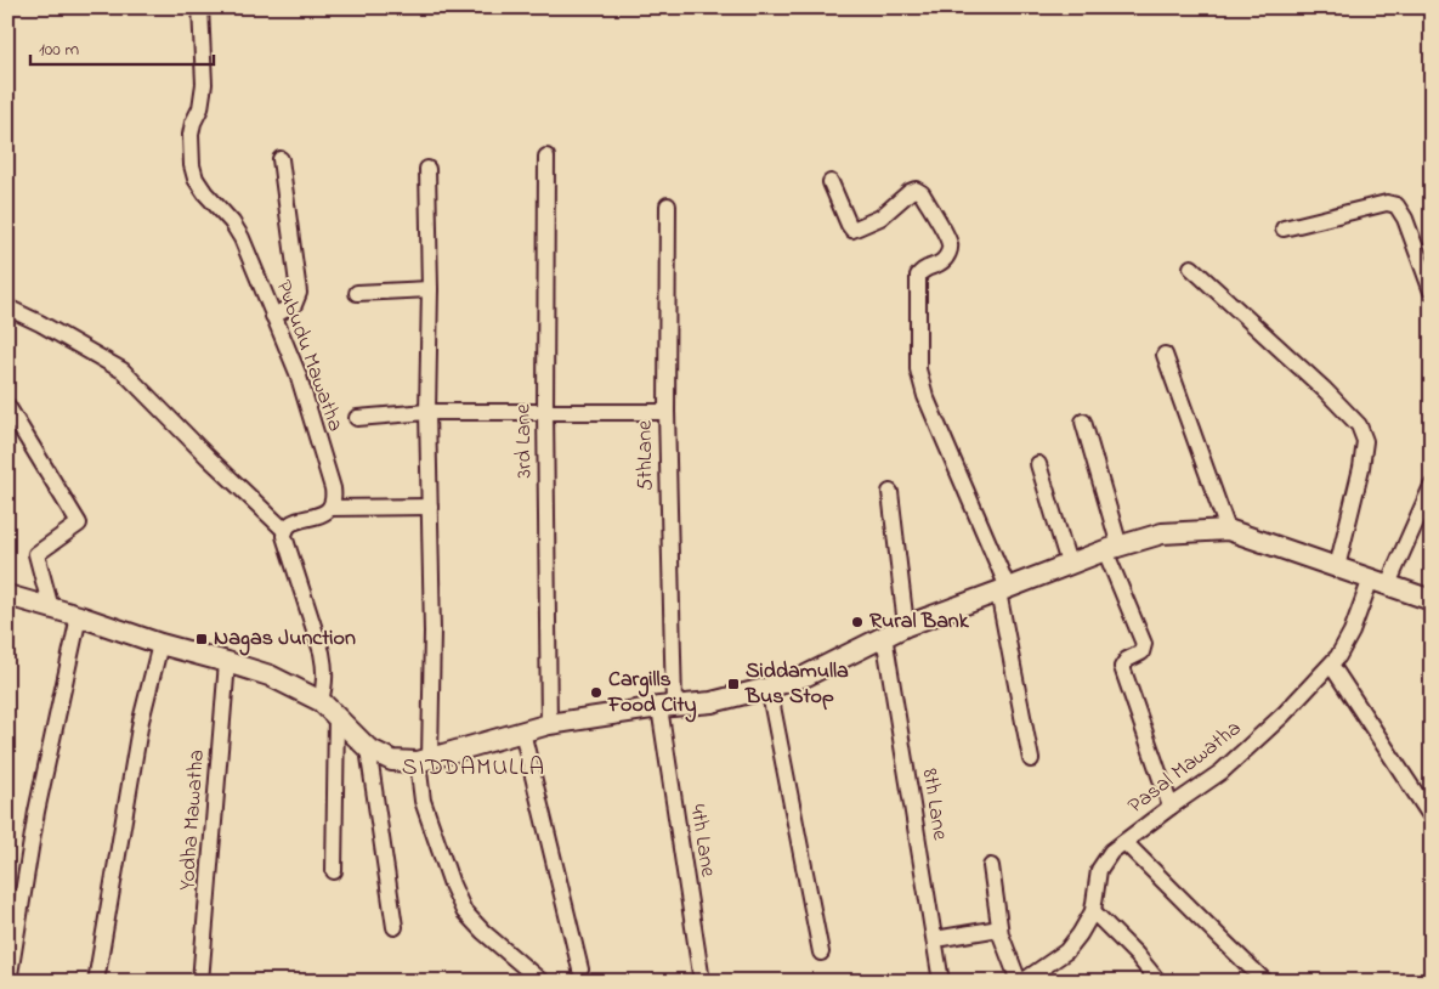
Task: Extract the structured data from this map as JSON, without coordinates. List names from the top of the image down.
{
  "streets": {
    "street": [
      "Pubudu Mawatha",
      "3rd Lane",
      "5thLane",
      "Pasal Mawatha",
      "8th Lane",
      "Yodha Mawatha",
      "4th Lane"
    ]
  },
  "crossings": [
    ["5thLane", "4th Lane"]
  ],
  "districts": ["SIDDAMULLA"],
  "places": {
    "other": ["Rural Bank", "Cargills Food City"],
    "transit": ["Nagas Junction", "Siddamulla Bus Stop"]
  },
  "scale_bar": "100 m"
}
